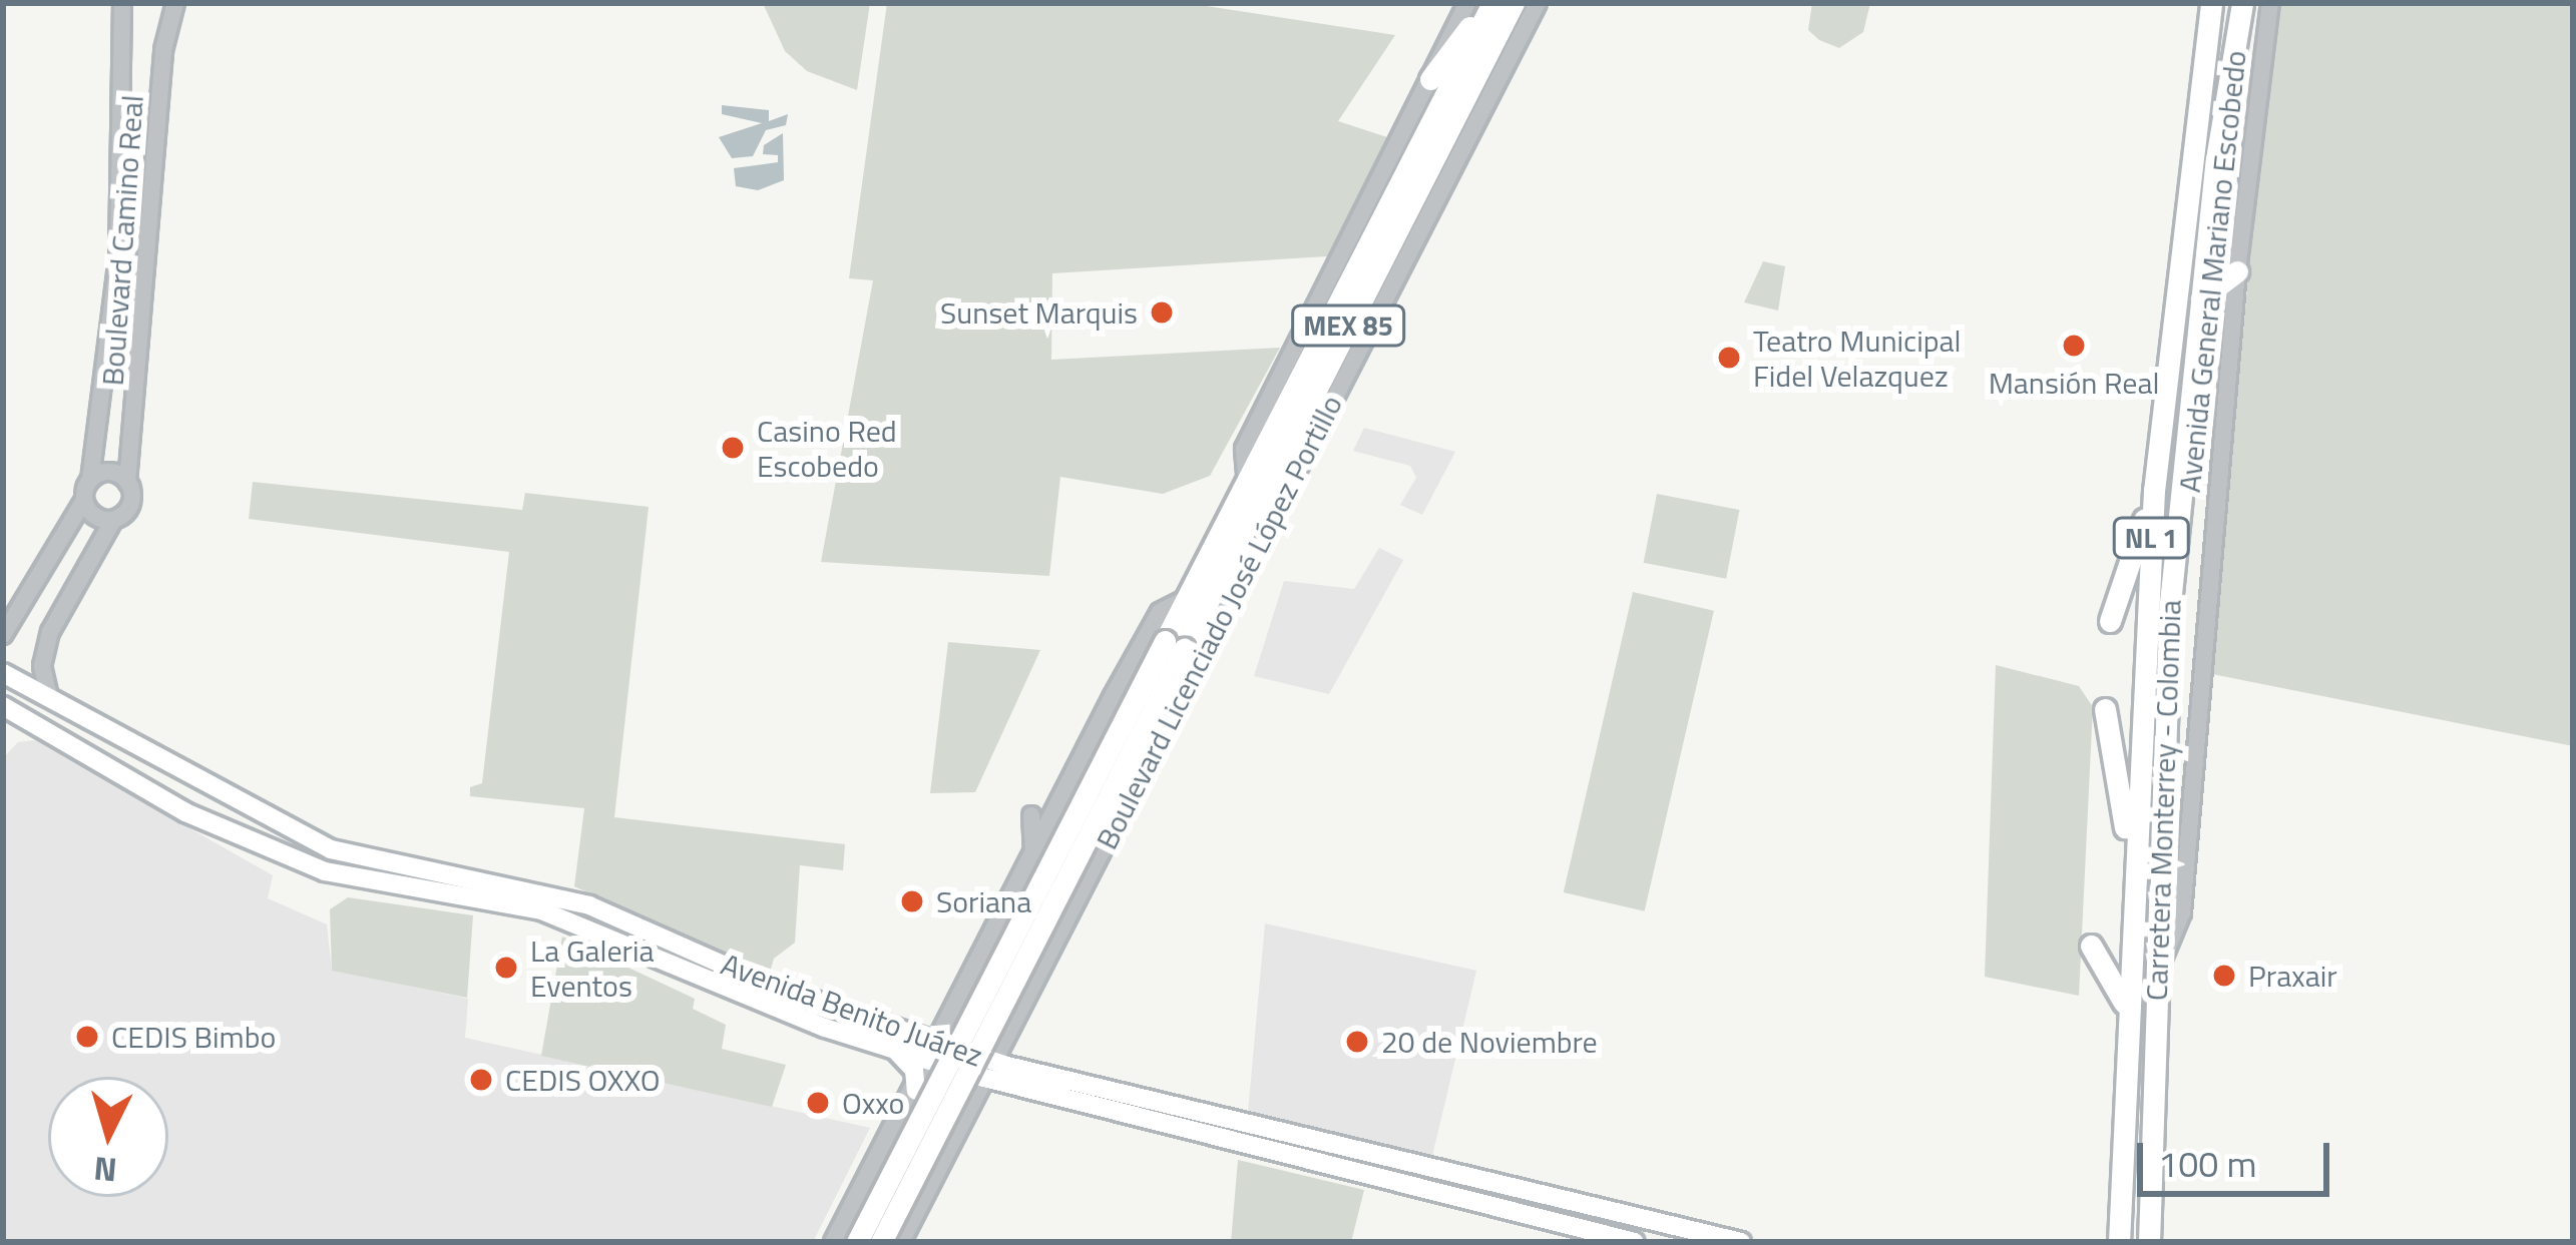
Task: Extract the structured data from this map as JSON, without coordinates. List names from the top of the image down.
{
  "streets": {
    "main road": [
      "MEX 85",
      "NL 1",
      "Boulevard Licenciado José López Portillo",
      "Carretera Monterrey - Colombia",
      "Avenida Benito Juárez"
    ],
    "street": ["Boulevard Camino Real", "Avenida General Mariano Escobedo"]
  },
  "crossings": [
    ["Avenida General Mariano Escobedo", "Carretera Monterrey - Colombia"],
    ["Boulevard Licenciado José López Portillo", "Avenida Benito Juárez"]
  ],
  "places": [
    "Sunset Marquis",
    "Mansión Real",
    "Teatro Municipal Fidel Velazquez",
    "Casino Red Escobedo",
    "Soriana",
    "La Galeria Eventos",
    "Praxair",
    "CEDIS Bimbo",
    "20 de Noviembre",
    "CEDIS OXXO",
    "Oxxo"
  ],
  "scale_bar": "100 m",
  "north": "bottom"
}
